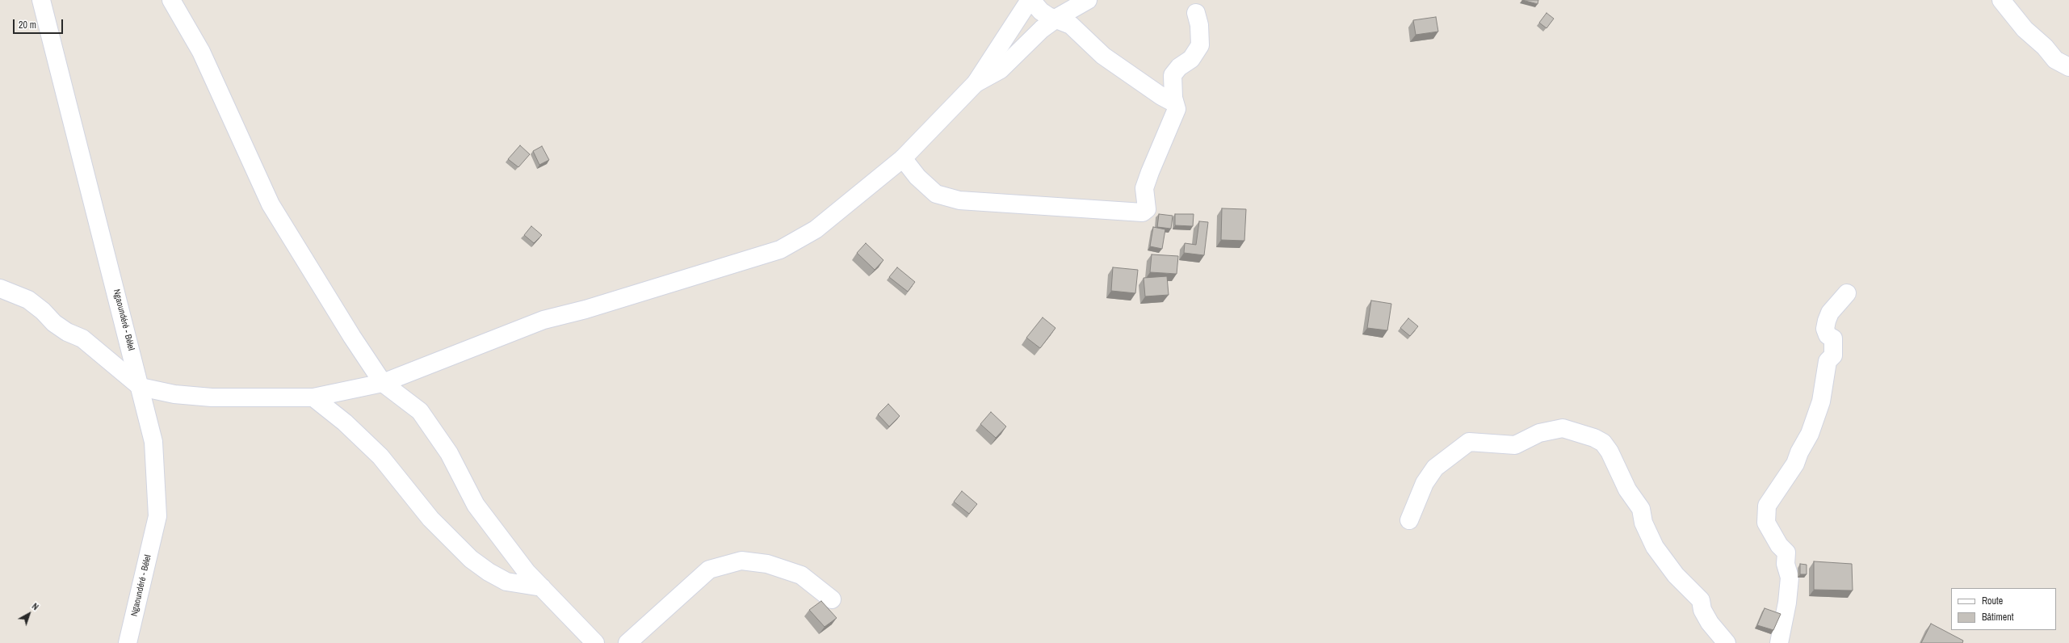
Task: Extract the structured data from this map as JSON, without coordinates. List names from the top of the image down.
{
  "streets": {
    "street": ["Ngaoundéré - Bélel"]
  },
  "legend": ["Route", "Bâtiment"],
  "scale_bar": "20 m",
  "north": "top right"
}
